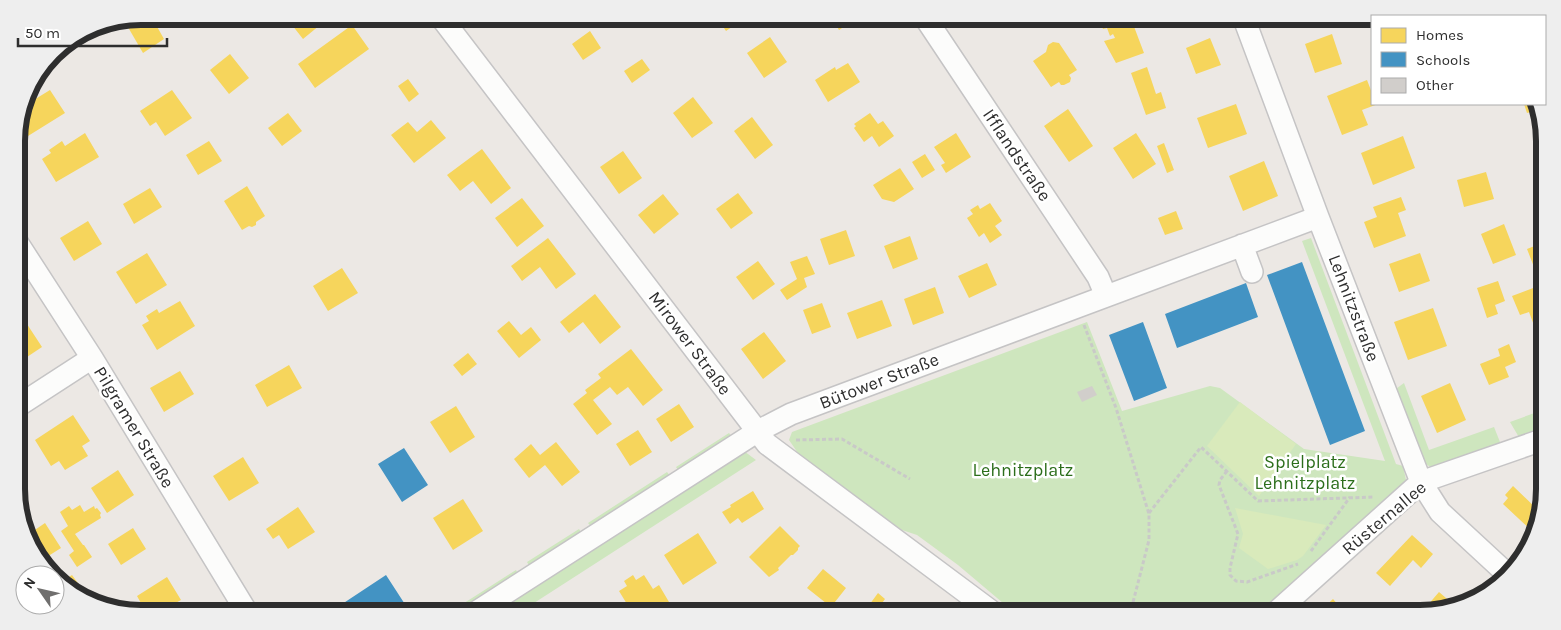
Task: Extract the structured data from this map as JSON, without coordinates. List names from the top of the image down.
{
  "streets": {
    "street": [
      "Ifflandstraße",
      "Lehnitzstraße",
      "Mirower Straße",
      "Bütower Straße",
      "Pilgramer Straße",
      "Rüsternallee"
    ]
  },
  "crossings": [
    ["Ifflandstraße", "Bütower Straße"],
    ["Lehnitzstraße", "Bütower Straße"],
    ["Lehnitzstraße", "Rüsternallee"],
    ["Mirower Straße", "Bütower Straße"]
  ],
  "parks": ["Spielplatz Lehnitzplatz", "Lehnitzplatz"],
  "legend": ["Homes", "Schools", "Other"],
  "scale_bar": "50 m",
  "north": "top left"
}
